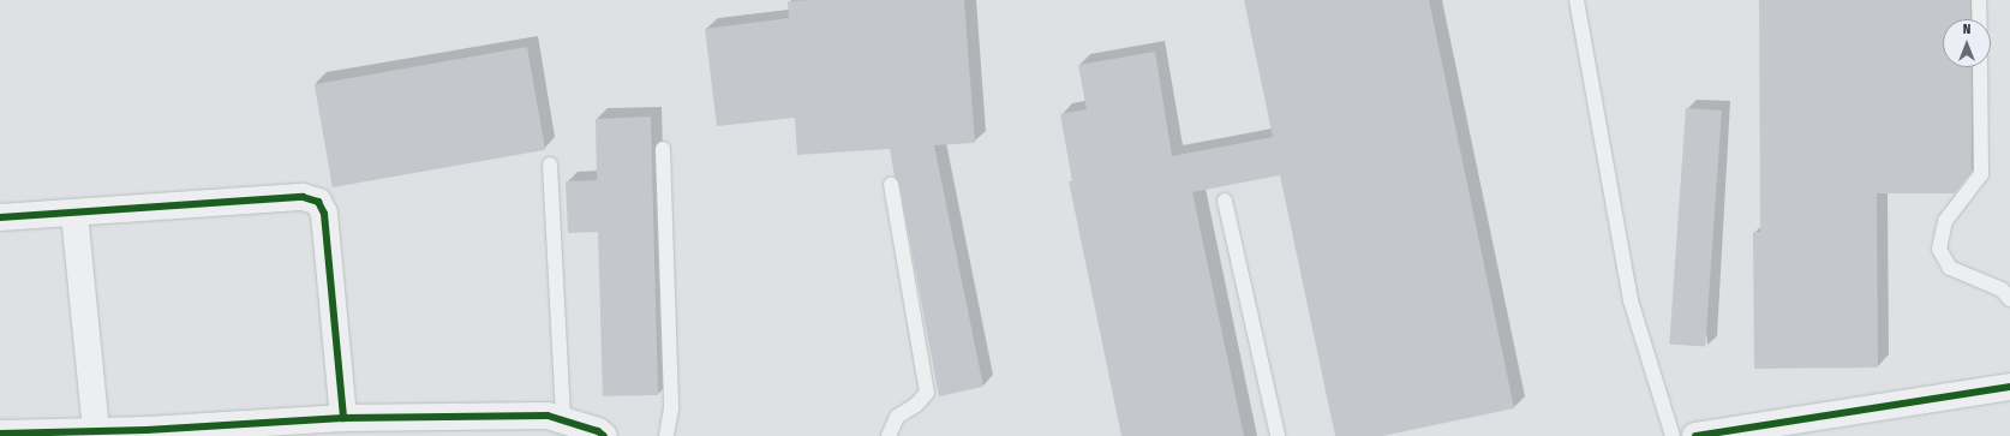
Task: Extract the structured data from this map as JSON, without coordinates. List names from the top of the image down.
{
  "north": "top"
}
